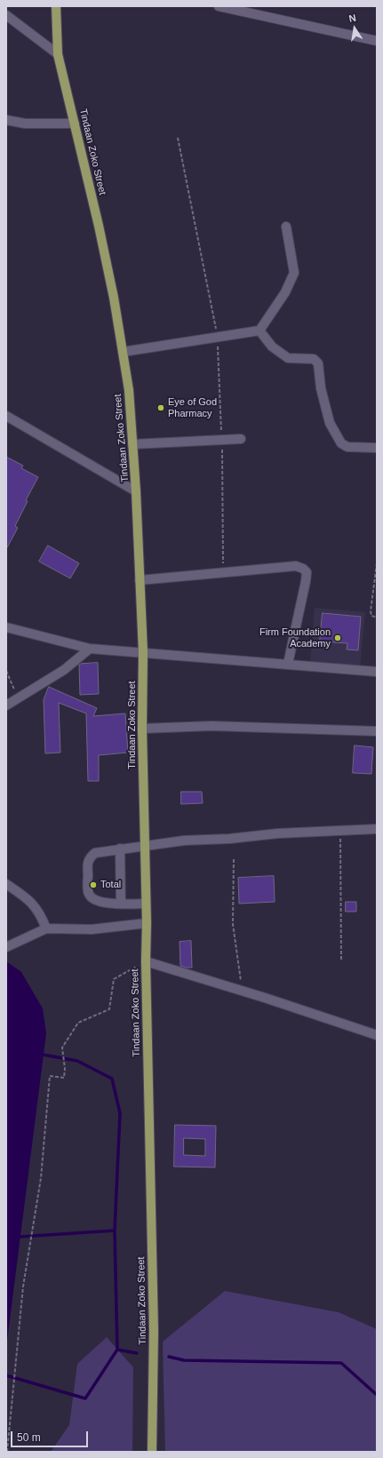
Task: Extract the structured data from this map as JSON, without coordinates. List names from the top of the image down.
{
  "streets": {
    "main road": ["Tindaan Zoko Street"]
  },
  "places": ["Eye of God Pharmacy", "Firm Foundation Academy", "Total"],
  "scale_bar": "50 m",
  "north": "top"
}
